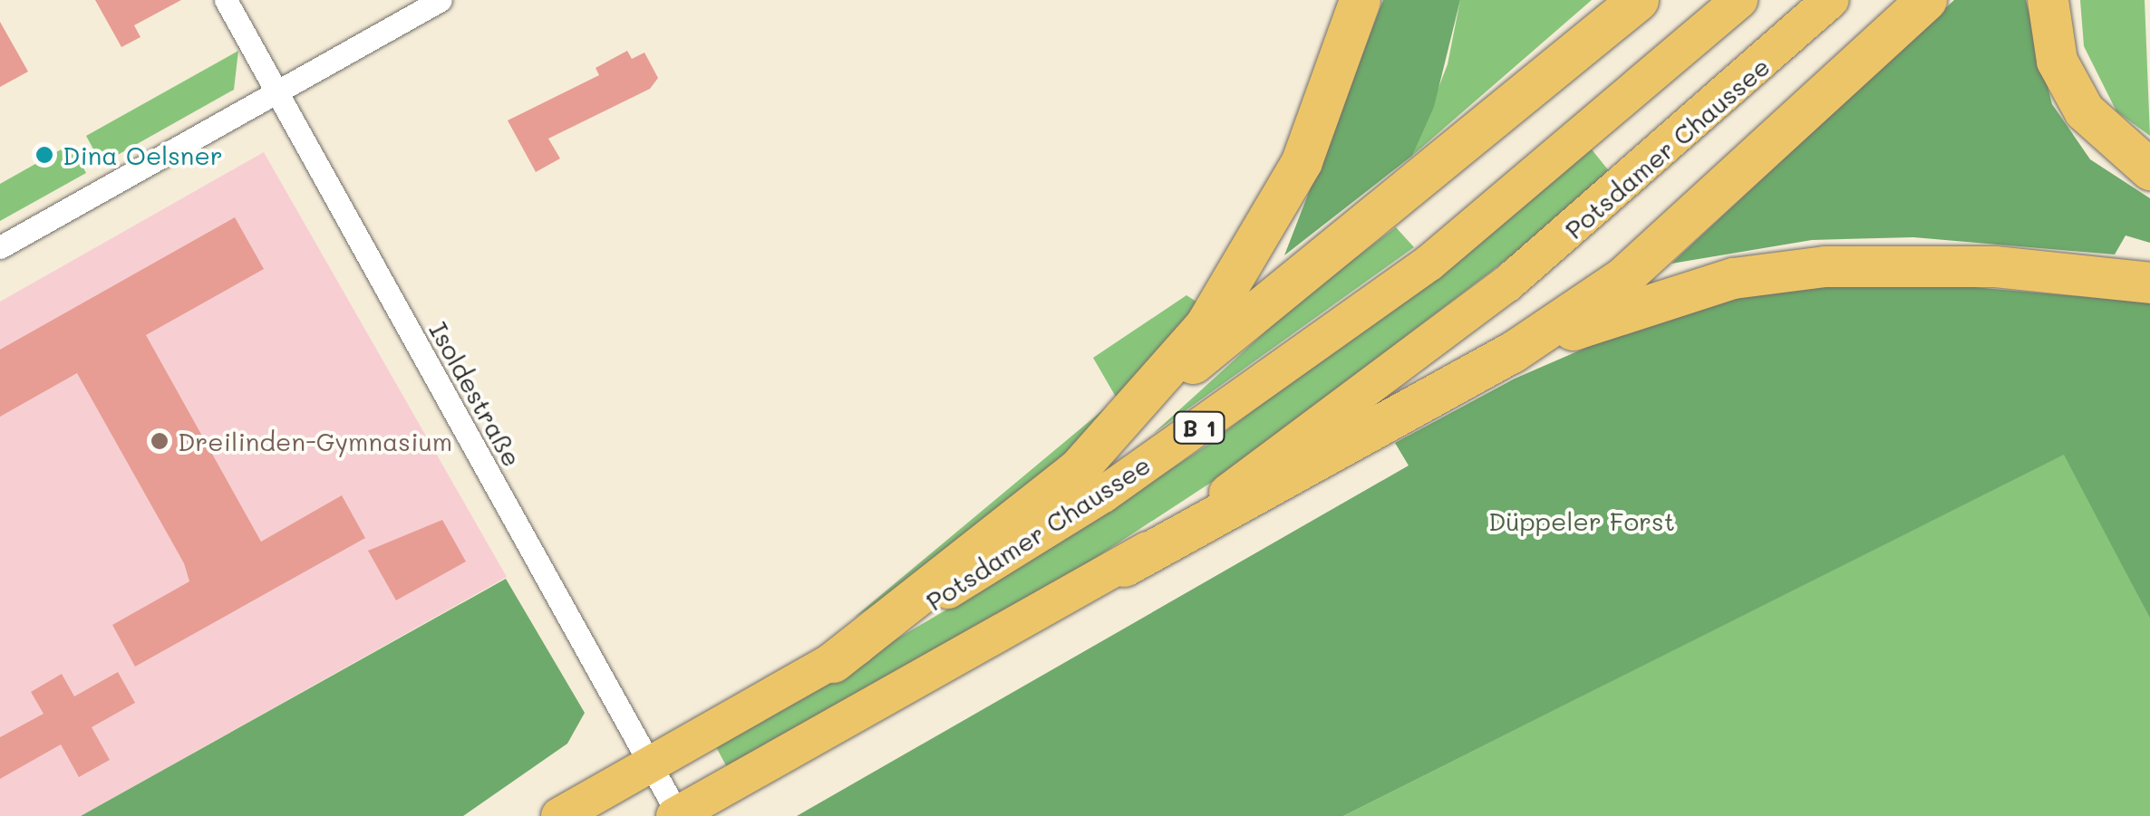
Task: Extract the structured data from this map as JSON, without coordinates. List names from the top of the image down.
{
  "streets": {
    "main road": ["Potsdamer Chaussee", "B 1"],
    "street": ["Isoldestraße"]
  },
  "crossings": [
    ["Potsdamer Chaussee", "Isoldestraße"]
  ],
  "parks": ["Düppeler Forst"],
  "places": ["Dina Oelsner", "Dreilinden-Gymnasium"]
}
